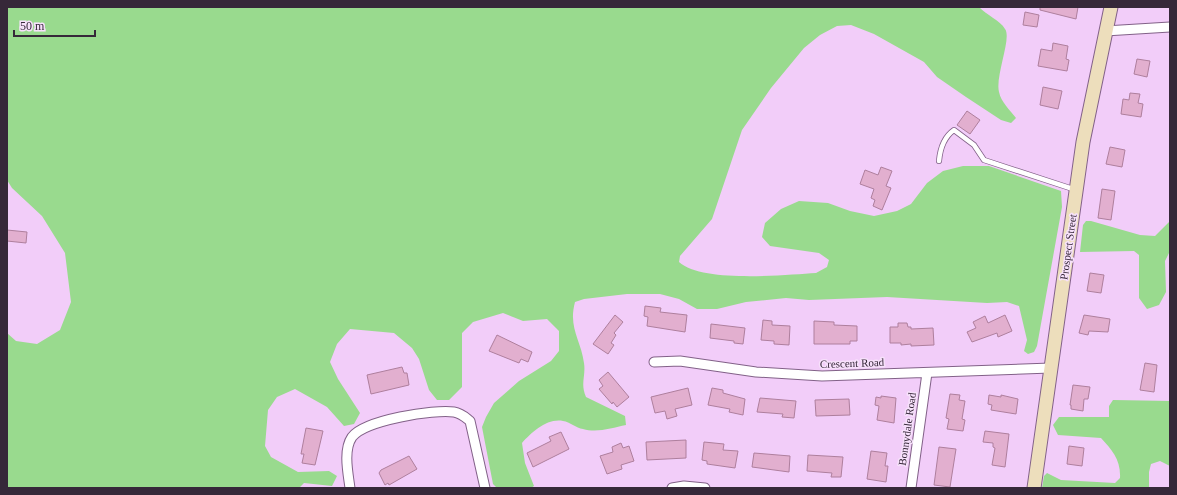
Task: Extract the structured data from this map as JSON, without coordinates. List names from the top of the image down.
{
  "streets": {
    "main road": ["Prospect Street"],
    "street": ["Crescent Road", "Bonnydale Road"]
  },
  "crossings": [
    ["Prospect Street", "Crescent Road"],
    ["Crescent Road", "Bonnydale Road"]
  ],
  "scale_bar": "50 m"
}
